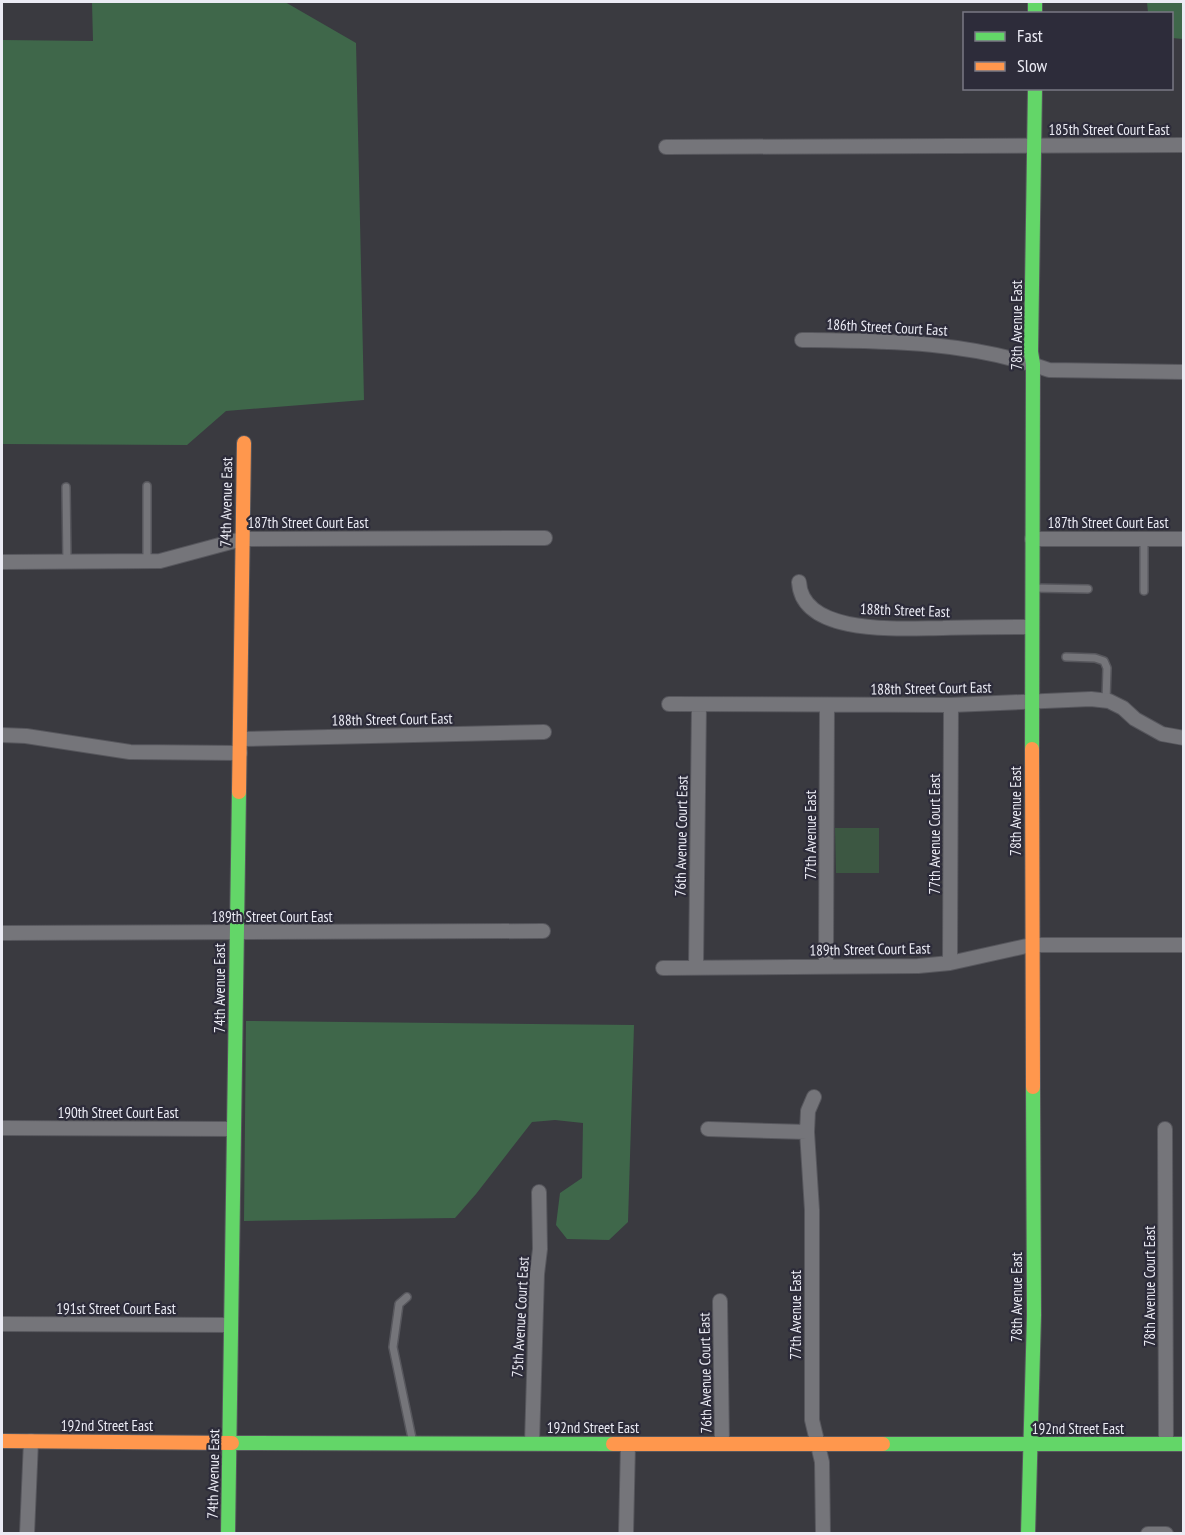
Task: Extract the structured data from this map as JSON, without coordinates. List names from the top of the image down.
{
  "streets": {
    "street": [
      "185th Street Court East",
      "78th Avenue East",
      "186th Street Court East",
      "74th Avenue East",
      "187th Street Court East",
      "188th Street East",
      "188th Street Court East",
      "77th Avenue Court East",
      "77th Avenue East",
      "76th Avenue Court East",
      "189th Street Court East",
      "190th Street Court East",
      "78th Avenue Court East",
      "191st Street Court East",
      "75th Avenue Court East",
      "192nd Street East"
    ]
  },
  "crossings": [
    ["185th Street Court East", "78th Avenue East"],
    ["78th Avenue East", "186th Street Court East"],
    ["78th Avenue East", "187th Street Court East"],
    ["78th Avenue East", "188th Street East"],
    ["78th Avenue East", "188th Street Court East"],
    ["78th Avenue East", "189th Street Court East"],
    ["78th Avenue East", "192nd Street East"],
    ["74th Avenue East", "187th Street Court East"],
    ["74th Avenue East", "188th Street Court East"],
    ["74th Avenue East", "189th Street Court East"],
    ["74th Avenue East", "190th Street Court East"],
    ["74th Avenue East", "191st Street Court East"],
    ["74th Avenue East", "192nd Street East"],
    ["188th Street Court East", "77th Avenue Court East"],
    ["188th Street Court East", "77th Avenue East"],
    ["188th Street Court East", "76th Avenue Court East"],
    ["77th Avenue Court East", "189th Street Court East"],
    ["77th Avenue East", "189th Street Court East"],
    ["77th Avenue East", "192nd Street East"],
    ["76th Avenue Court East", "189th Street Court East"],
    ["76th Avenue Court East", "192nd Street East"],
    ["78th Avenue Court East", "192nd Street East"],
    ["75th Avenue Court East", "192nd Street East"]
  ],
  "legend": ["Fast", "Slow"]
}
